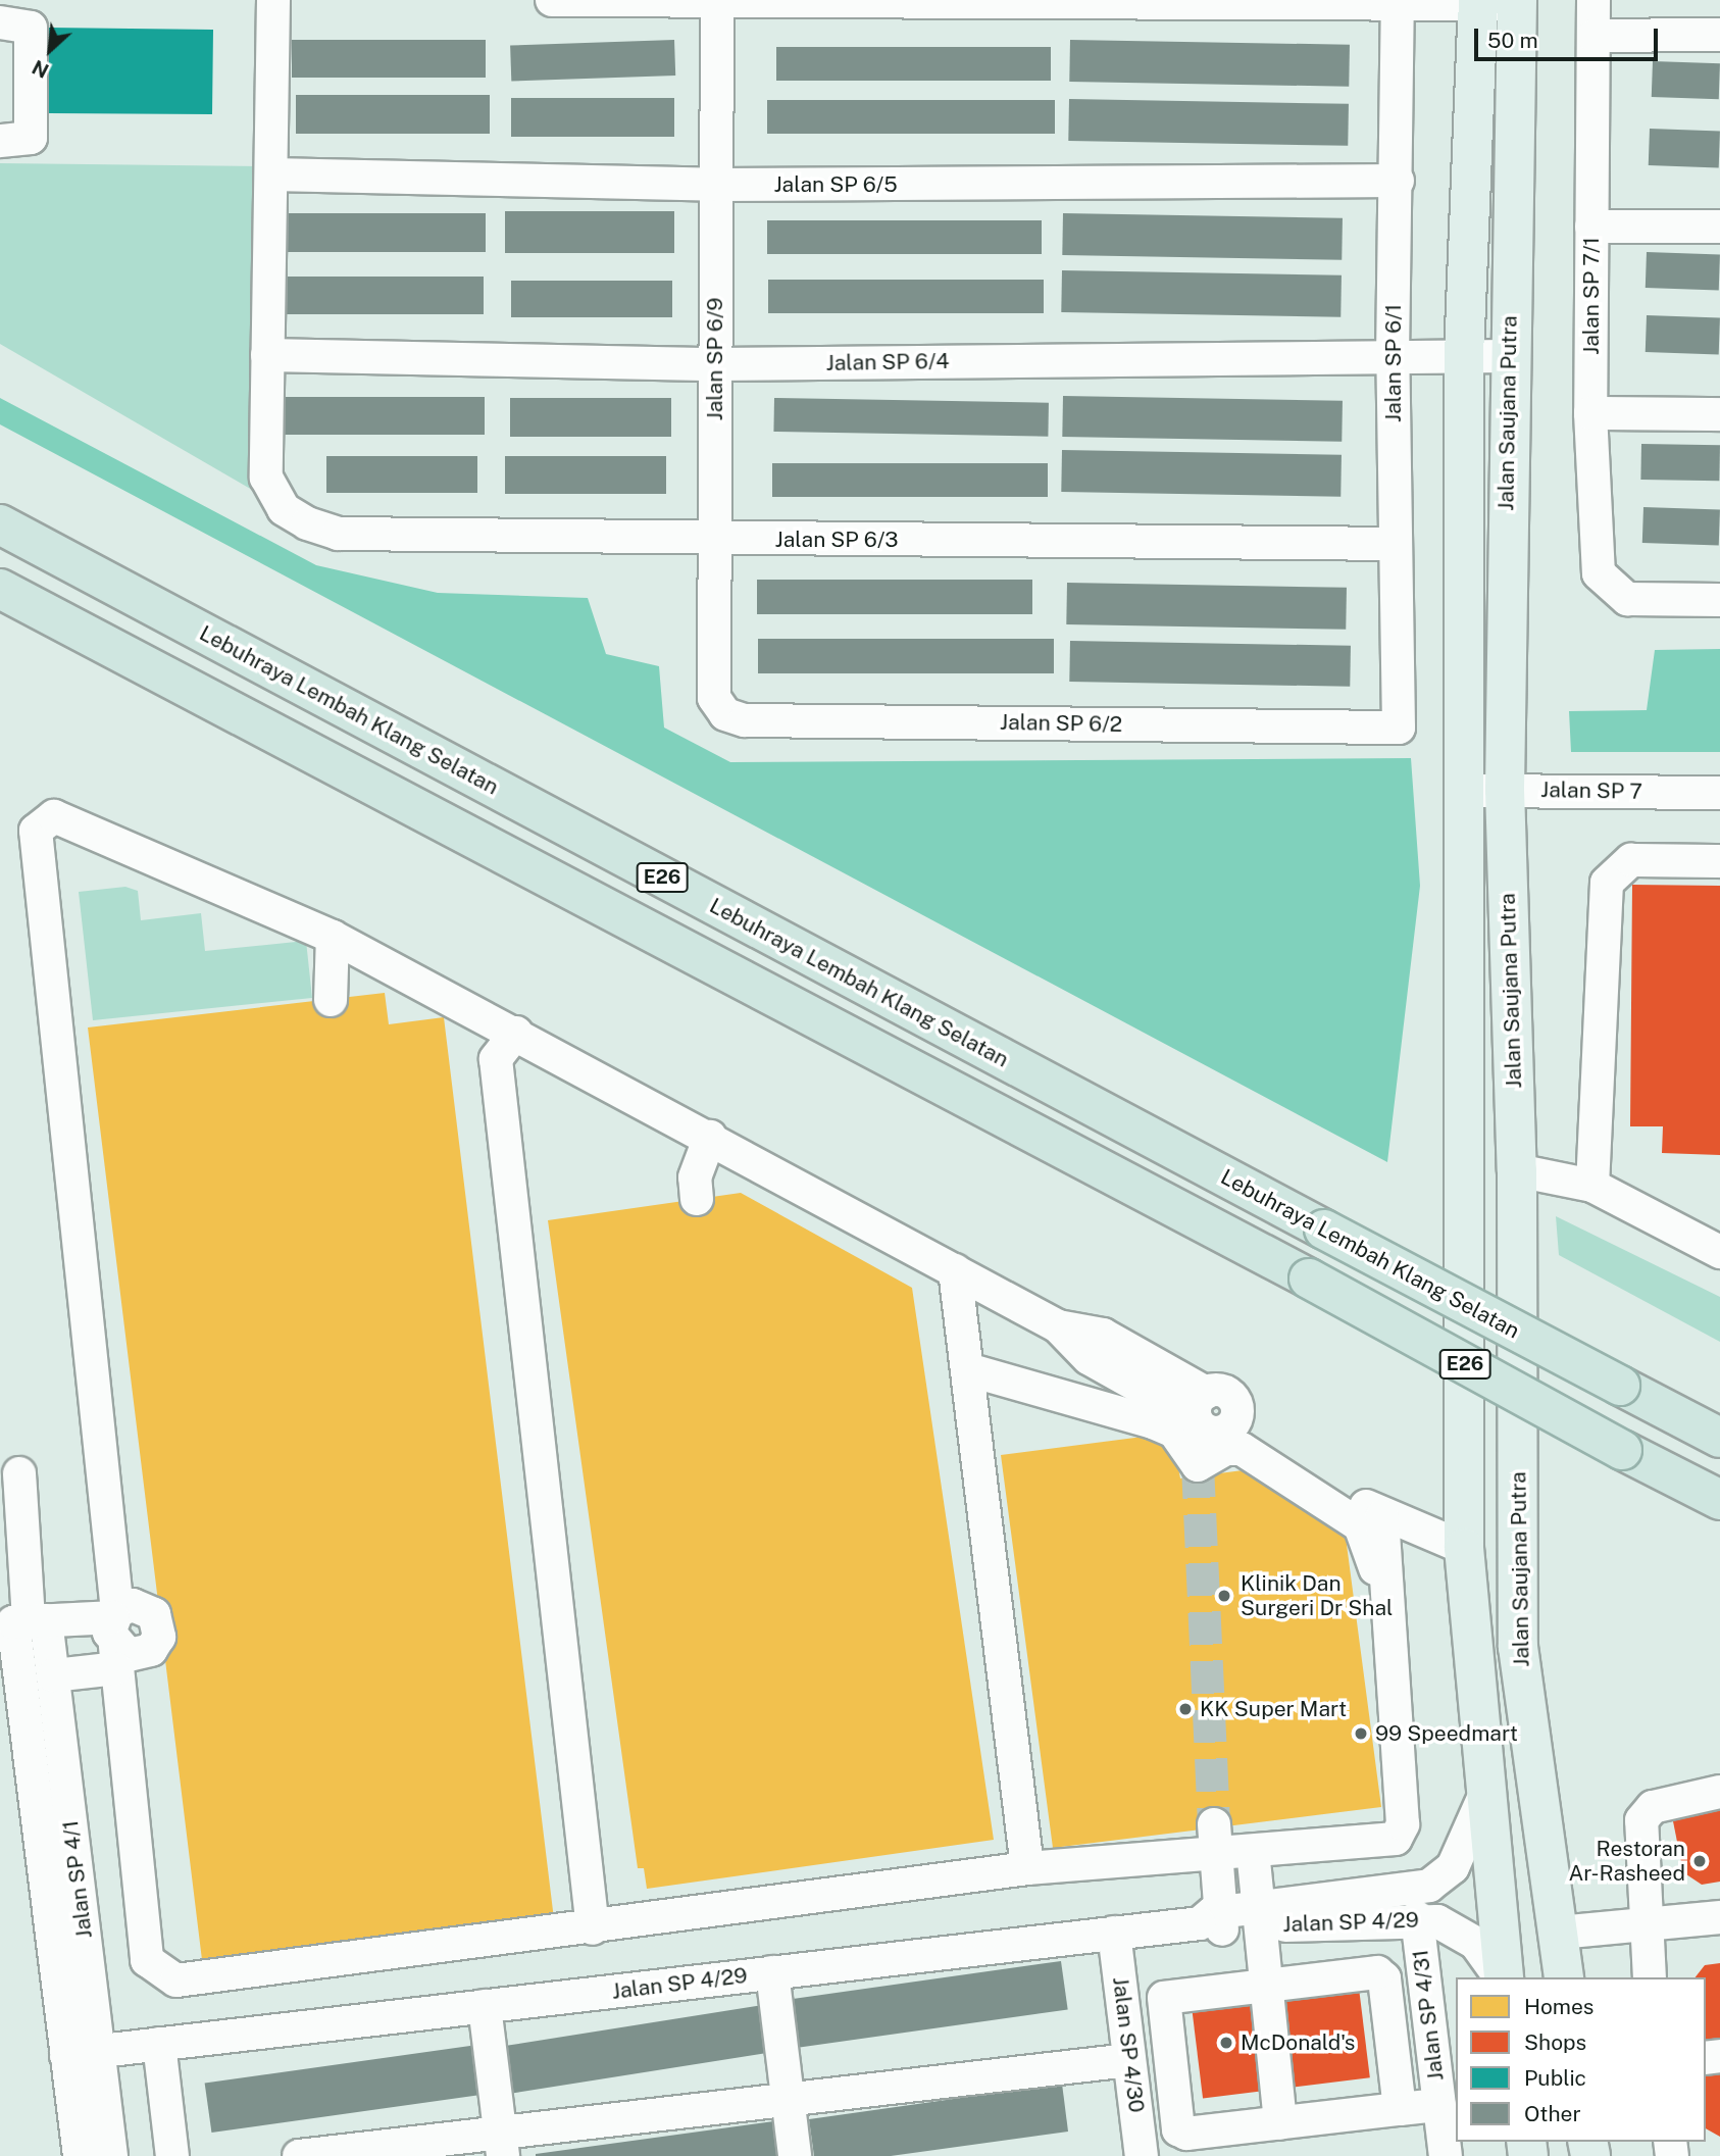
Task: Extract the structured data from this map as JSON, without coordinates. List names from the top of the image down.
{
  "streets": {
    "highway": ["Lebuhraya Lembah Klang Selatan", "E26"],
    "main road": ["Jalan Saujana Putra"],
    "street": [
      "Jalan SP 6/5",
      "Jalan SP 7/1",
      "Jalan SP 6/9",
      "Jalan SP 6/4",
      "Jalan SP 6/1",
      "Jalan SP 6/3",
      "Jalan SP 6/2",
      "Jalan SP 7",
      "Jalan SP 4/1",
      "Jalan SP 4/29",
      "Jalan SP 4/31",
      "Jalan SP 4/30"
    ]
  },
  "crossings": [
    ["Jalan SP 6/5", "Jalan SP 6/9"],
    ["Jalan SP 6/5", "Jalan SP 6/1"],
    ["Jalan SP 6/9", "Jalan SP 6/4"],
    ["Jalan SP 6/9", "Jalan SP 6/3"],
    ["Jalan SP 6/9", "Jalan SP 6/2"],
    ["Jalan SP 6/4", "Jalan SP 6/1"],
    ["Jalan SP 6/4", "Jalan Saujana Putra"],
    ["Jalan SP 6/4", "Jalan SP 6/3"],
    ["Jalan SP 6/1", "Jalan SP 6/3"],
    ["Jalan SP 6/1", "Jalan SP 6/2"],
    ["Jalan Saujana Putra", "Jalan SP 7"],
    ["Jalan SP 4/1", "Jalan SP 4/29"],
    ["Jalan SP 4/29", "Jalan SP 4/31"],
    ["Jalan SP 4/29", "Jalan SP 4/30"]
  ],
  "places": [
    "Klinik Dan Surgeri Dr Shal",
    "KK Super Mart",
    "99 Speedmart",
    "Restoran Ar-Rasheed",
    "McDonald's"
  ],
  "legend": [
    "Homes",
    "Shops",
    "Public",
    "Other"
  ],
  "scale_bar": "50 m",
  "north": "bottom left"
}
